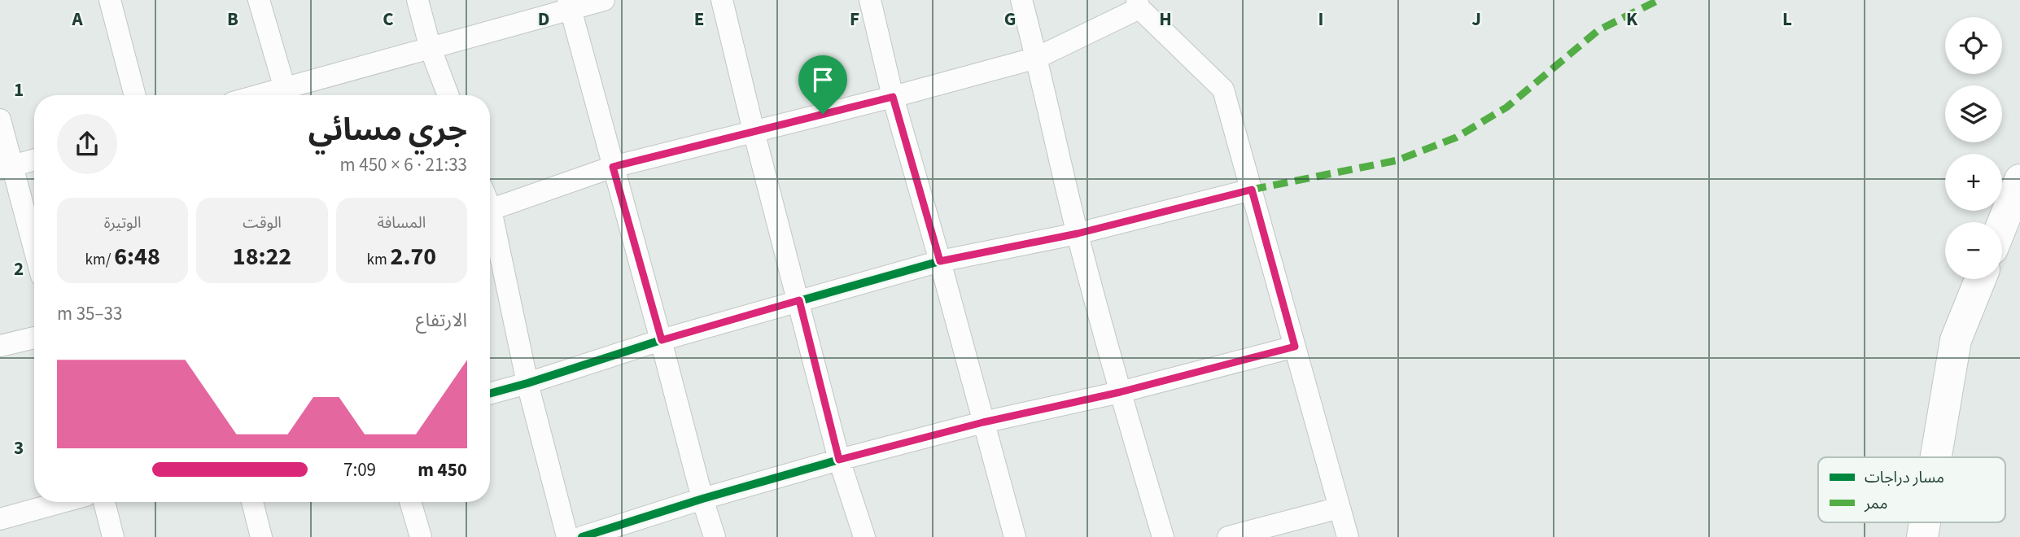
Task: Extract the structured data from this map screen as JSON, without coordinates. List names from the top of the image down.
{
  "legend": ["مسار دراجات", "ممر"],
  "page": {
    "map_buttons": ["+", "−"],
    "heading": ["جري مسائي", "21:33 · 6 × 450 m"],
    "stats": [
      ["المسافة", "2.70 km"],
      ["الوقت", "18:22"],
      ["الوتيرة", "6:48 /km"]
    ],
    "chart": ["الارتفاع", "33–35 m"],
    "list": [
      {
        "name": "450 m",
        "note": "7:09"
      }
    ]
  },
  "grid": {
    "columns": [
      "A",
      "B",
      "C",
      "D",
      "E",
      "F",
      "G",
      "H",
      "I",
      "J",
      "K",
      "L"
    ],
    "rows": ["1", "2", "3"]
  }
}
